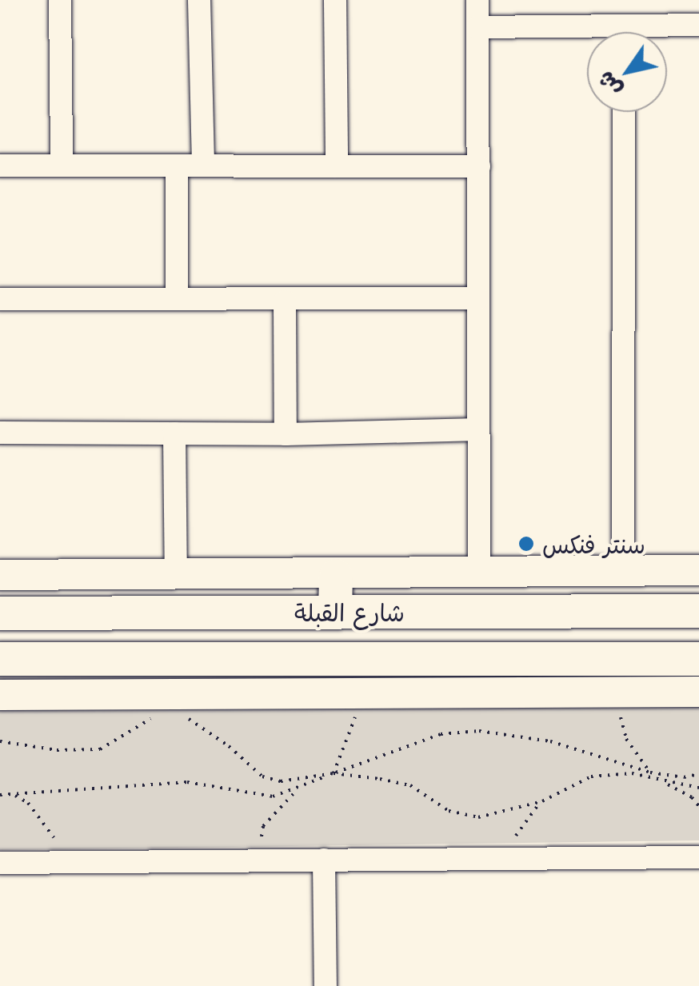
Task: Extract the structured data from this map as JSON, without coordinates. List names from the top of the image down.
{
  "streets": {
    "main road": ["شارع القبلة"]
  },
  "places": ["سنتر فنكس"],
  "north": "bottom left"
}
